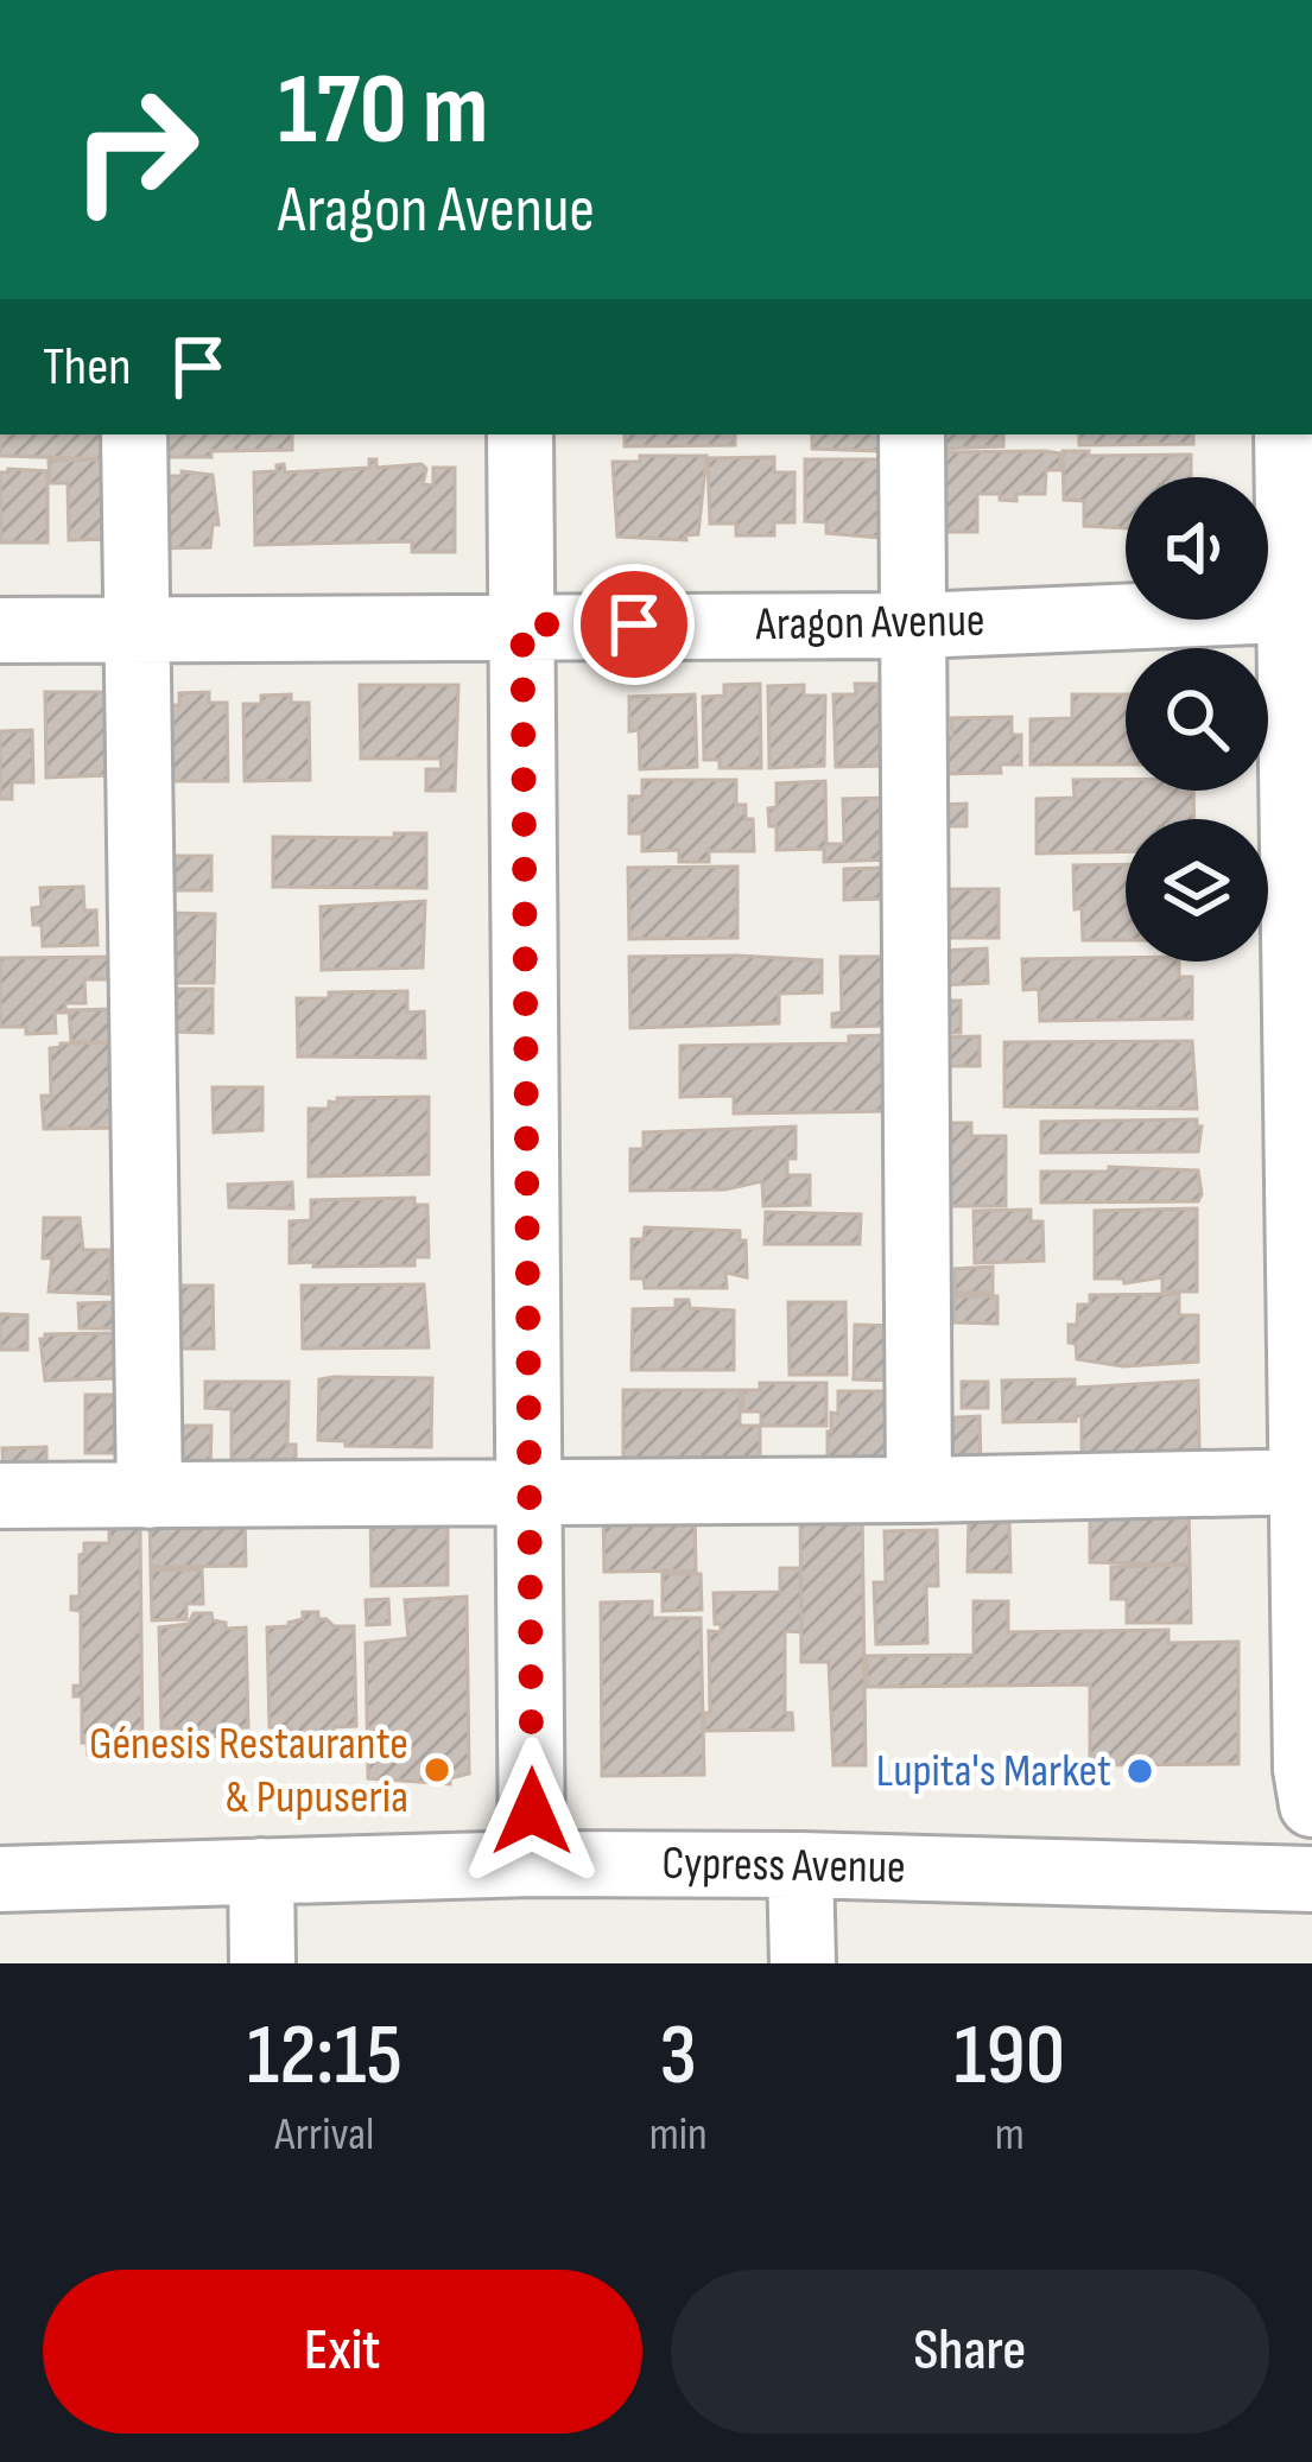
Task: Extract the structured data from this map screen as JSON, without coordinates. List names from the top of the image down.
{
  "streets": {
    "street": ["Aragon Avenue", "Cypress Avenue"]
  },
  "places": ["Génesis Restaurante & Pupuseria", "Lupita's Market"],
  "page": {
    "turn": ["170 m", "Aragon Avenue"],
    "then": "Then",
    "eta": [
      "12:15",
      "Arrival",
      "3",
      "min",
      "190",
      "m"
    ],
    "buttons": ["Exit", "Share"]
  }
}
